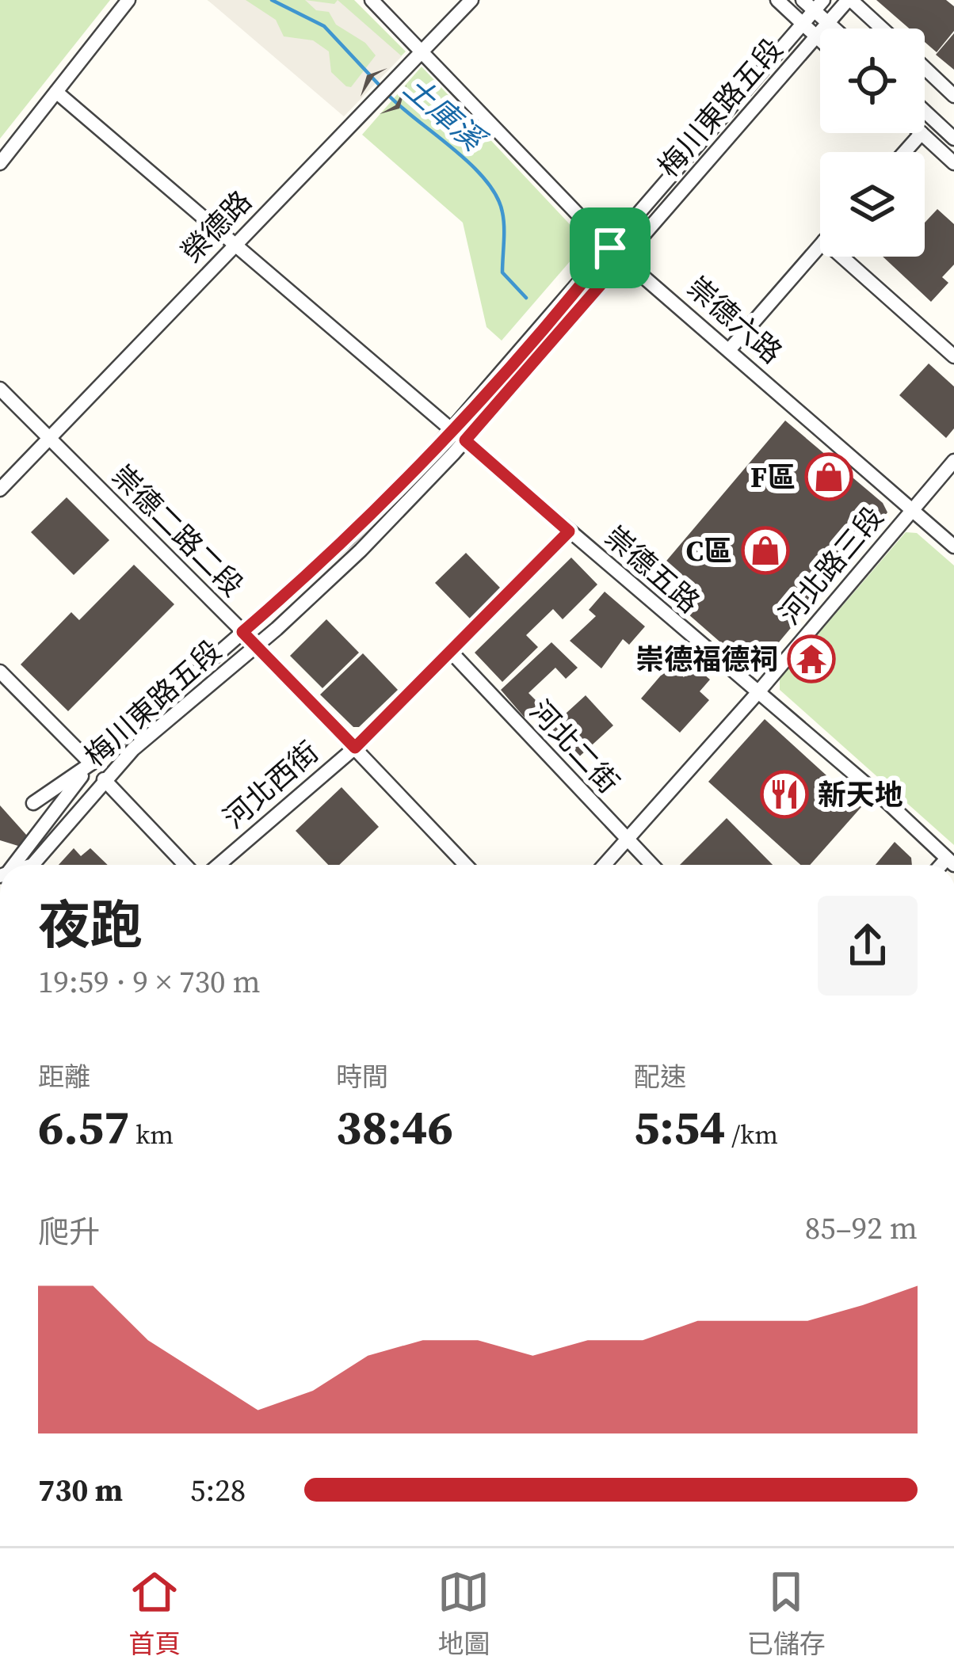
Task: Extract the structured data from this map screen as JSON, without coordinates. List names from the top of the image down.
{
  "streets": {
    "street": [
      "梅川東路五段",
      "榮德路",
      "崇德六路",
      "崇德二路二段",
      "河北路三段",
      "崇德五路",
      "河北二街",
      "河北西街"
    ]
  },
  "crossings": [
    ["梅川東路五段", "崇德六路"],
    ["梅川東路五段", "崇德二路二段"],
    ["梅川東路五段", "崇德五路"],
    ["榮德路", "崇德六路"],
    ["榮德路", "崇德二路二段"],
    ["榮德路", "崇德五路"],
    ["崇德六路", "河北路三段"],
    ["崇德二路二段", "河北西街"],
    ["河北路三段", "崇德五路"],
    ["河北路三段", "河北二街"],
    ["崇德五路", "河北西街"],
    ["河北二街", "河北西街"]
  ],
  "water": ["土庫溪"],
  "places": {
    "shop": ["F區", "C區"],
    "temple": ["崇德福德祠"],
    "restaurant": ["新天地"]
  },
  "page": {
    "heading": ["夜跑", "19:59 · 9 × 730 m"],
    "stats": [
      ["距離", "6.57 km"],
      ["時間", "38:46"],
      ["配速", "5:54 /km"]
    ],
    "chart": ["爬升", "85–92 m"],
    "list": [
      {
        "name": "730 m",
        "note": "5:28"
      }
    ],
    "tabs": ["首頁", "地圖", "已儲存"]
  }
}
